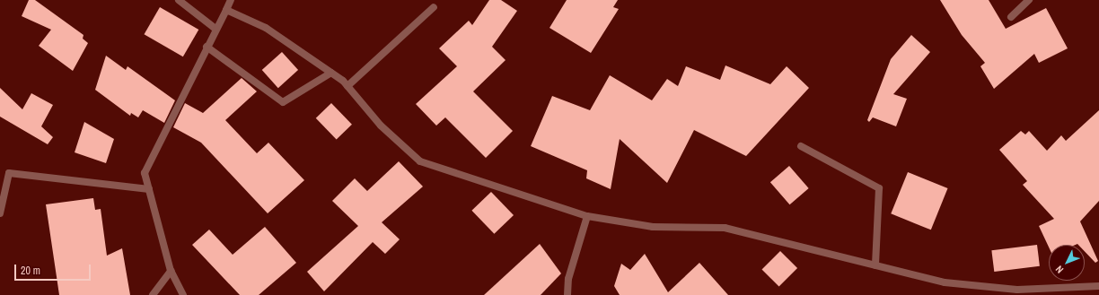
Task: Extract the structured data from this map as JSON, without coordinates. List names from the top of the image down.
{
  "scale_bar": "20 m",
  "north": "bottom left"
}
